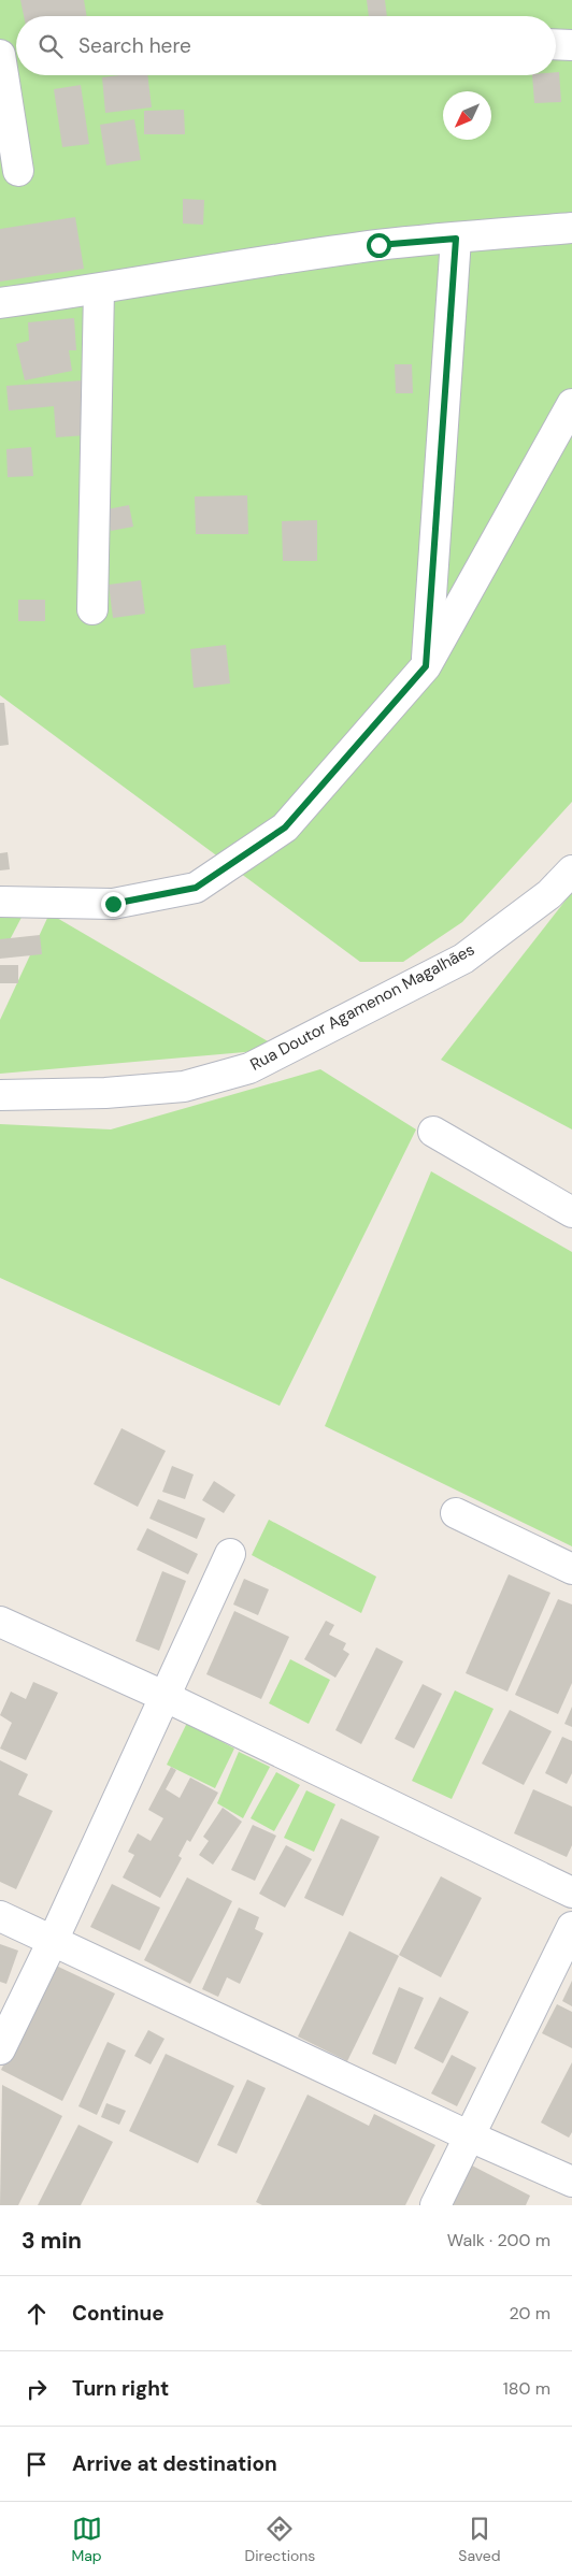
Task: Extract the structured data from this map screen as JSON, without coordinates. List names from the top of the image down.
{
  "streets": {
    "street": ["Rua Doutor Agamenon Magalhães"]
  },
  "north": "bottom left",
  "page": {
    "search": "Search here",
    "heading": ["3 min", "Walk · 200 m"],
    "list": [
      ["Continue", "20 m"],
      ["Turn right", "180 m"],
      "Arrive at destination"
    ],
    "nav": ["Map", "Directions", "Saved"]
  }
}
